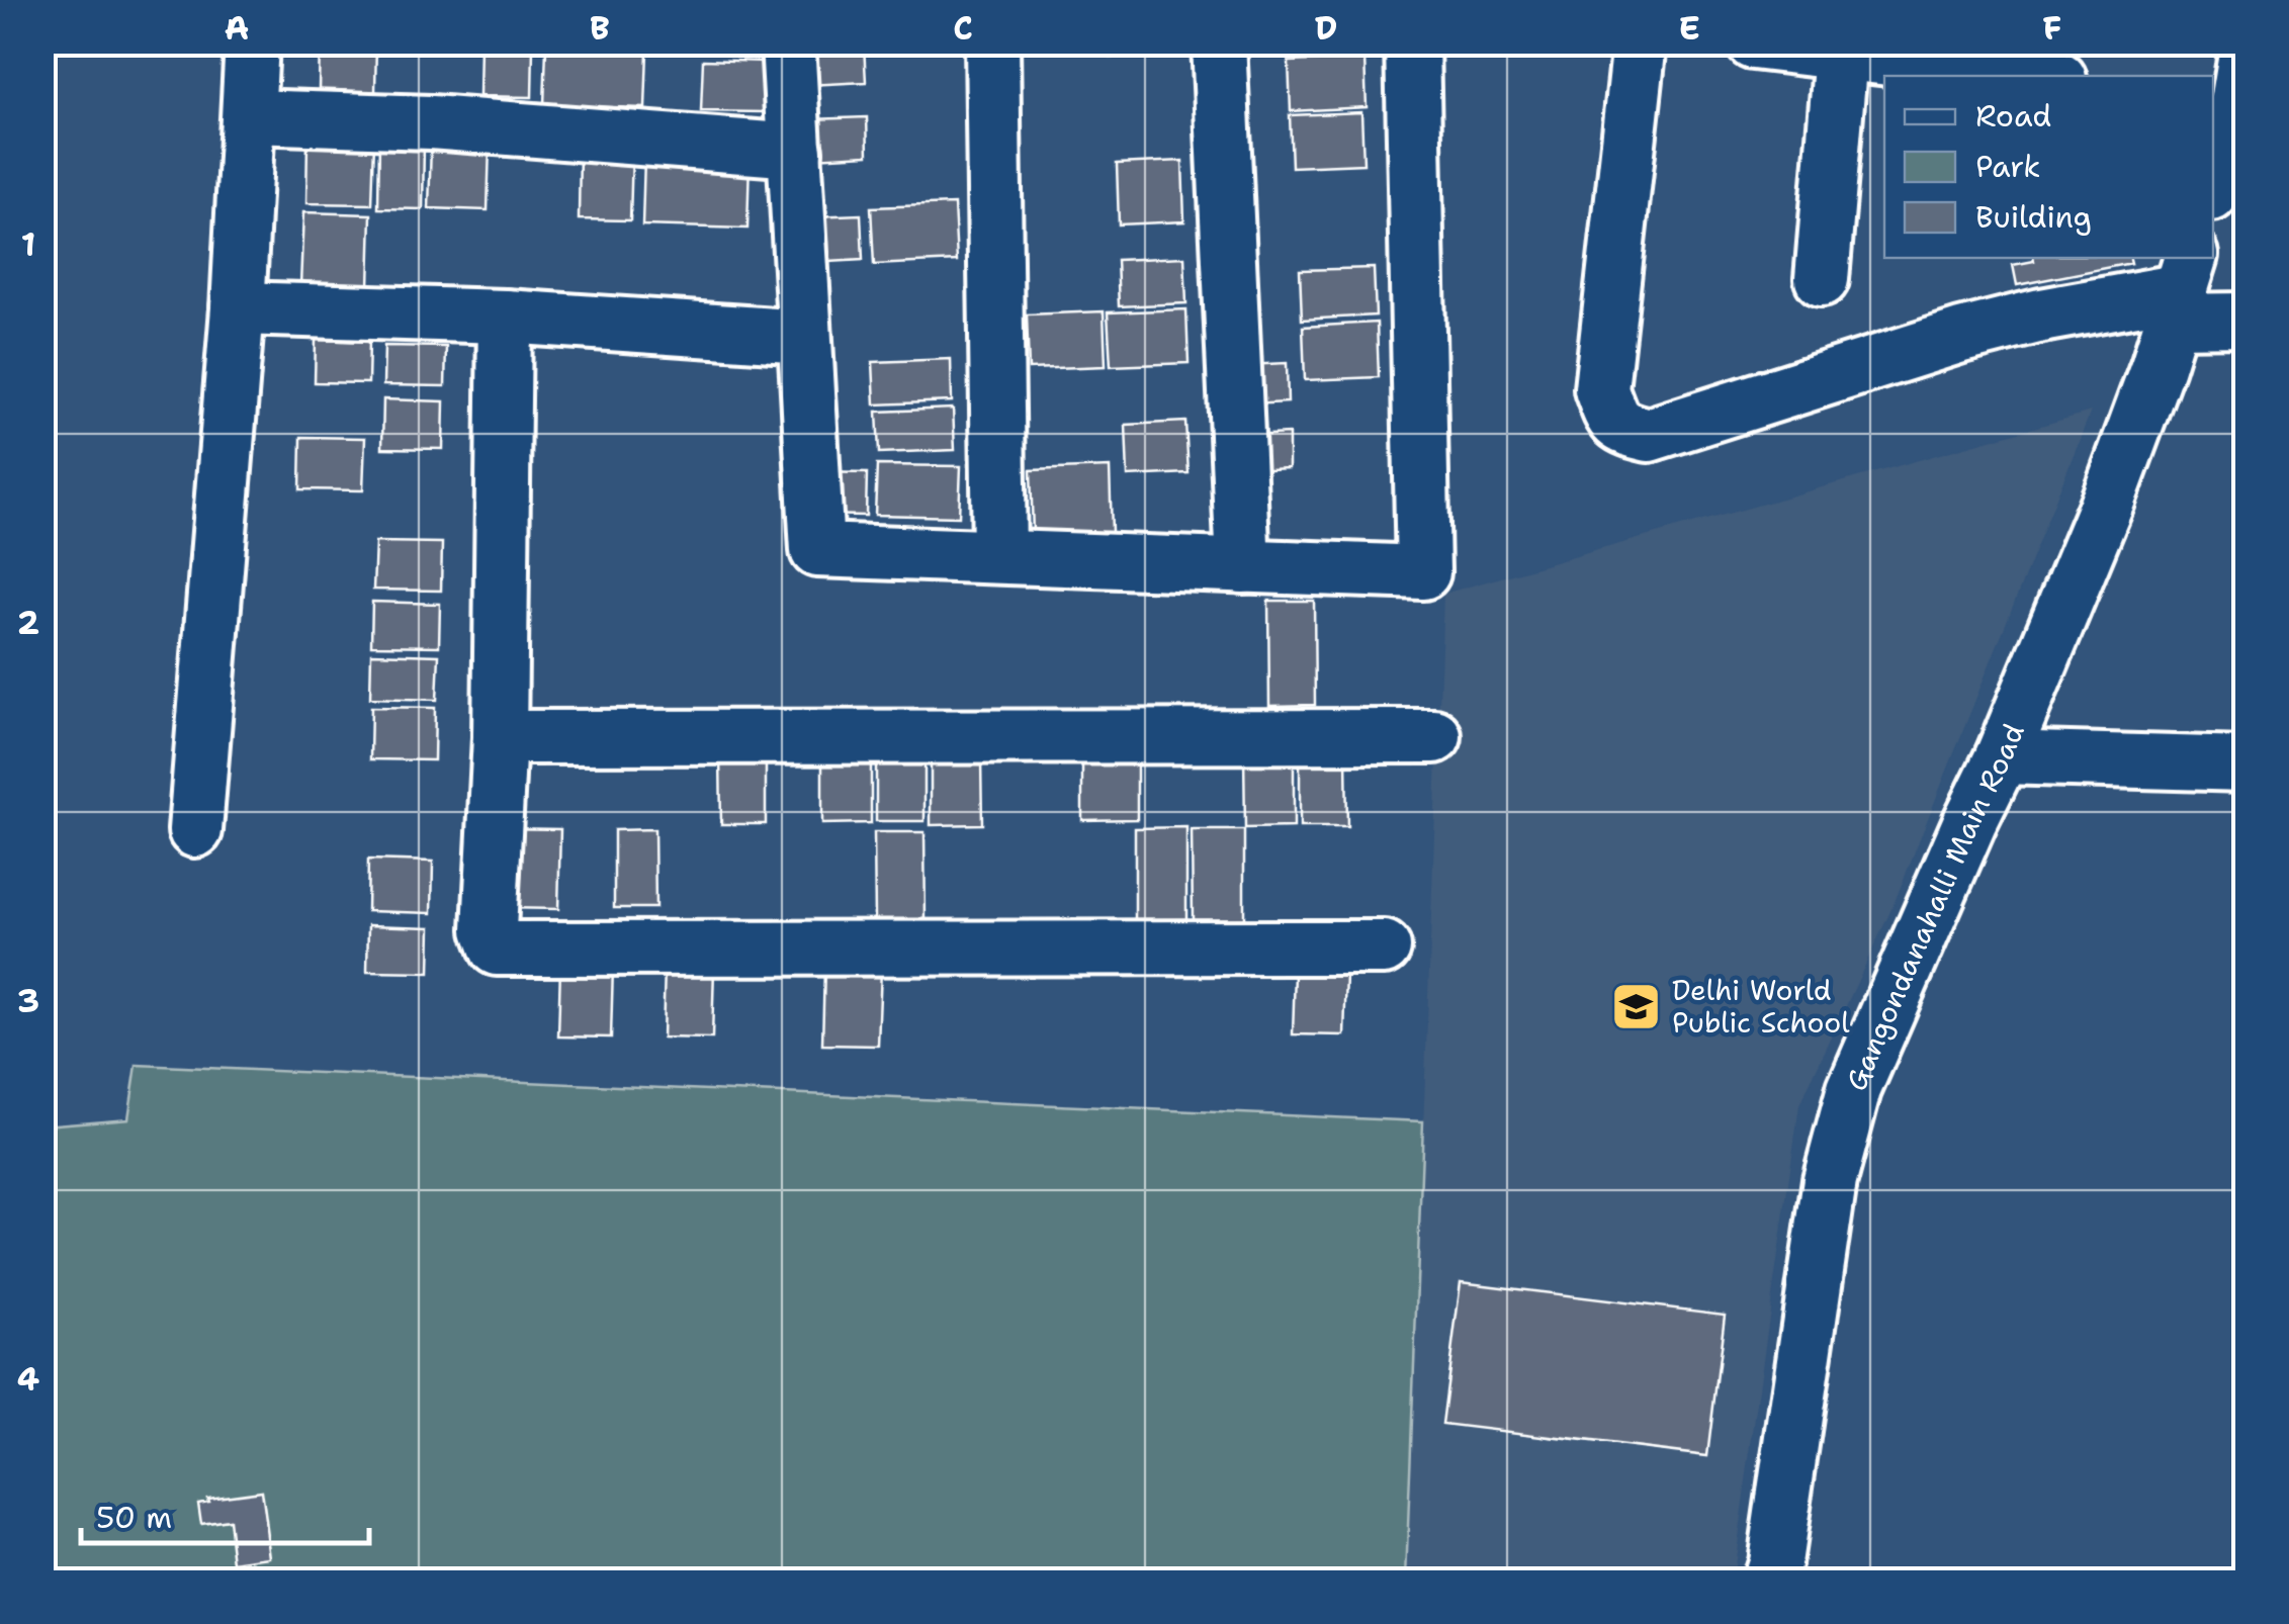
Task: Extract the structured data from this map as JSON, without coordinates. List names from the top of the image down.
{
  "streets": {
    "street": ["Gangondanahalli Main Road"]
  },
  "places": {
    "school or university": ["Delhi World Public School"]
  },
  "legend": ["Road", "Park", "Building"],
  "scale_bar": "50 m",
  "grid": {
    "columns": [
      "A",
      "B",
      "C",
      "D",
      "E",
      "F"
    ],
    "rows": [
      "1",
      "2",
      "3",
      "4"
    ]
  }
}
